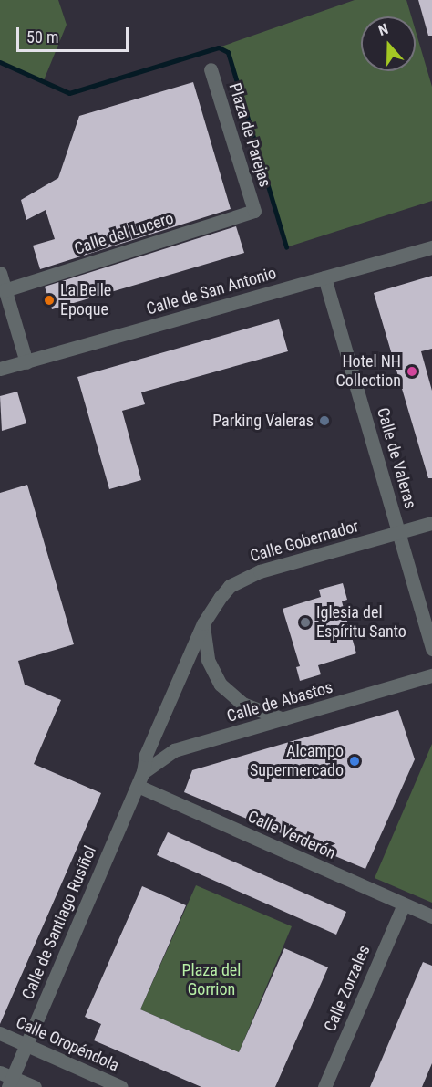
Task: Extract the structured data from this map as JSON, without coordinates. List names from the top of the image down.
{
  "streets": {
    "street": [
      "Plaza de Parejas",
      "Calle del Lucero",
      "Calle de San Antonio",
      "Calle de Valeras",
      "Calle Gobernador",
      "Calle de Abastos",
      "Calle Verderón",
      "Calle de Santiago Rusiñol",
      "Calle Zorzales",
      "Calle Oropéndola"
    ]
  },
  "crossings": [
    ["Plaza de Parejas", "Calle del Lucero"],
    ["Calle de San Antonio", "Calle de Valeras"],
    ["Calle de Valeras", "Calle Gobernador"],
    ["Calle Gobernador", "Calle de Abastos"],
    ["Calle Gobernador", "Calle de Santiago Rusiñol"],
    ["Calle de Abastos", "Calle de Santiago Rusiñol"],
    ["Calle Verderón", "Calle de Santiago Rusiñol"],
    ["Calle Verderón", "Calle Zorzales"],
    ["Calle de Santiago Rusiñol", "Calle Oropéndola"]
  ],
  "parks": ["Plaza del Gorrion"],
  "places": [
    "La Belle Epoque",
    "Hotel NH Collection",
    "Parking Valeras",
    "Iglesia del Espíritu Santo",
    "Alcampo Supermercado"
  ],
  "scale_bar": "50 m",
  "north": "top"
}
